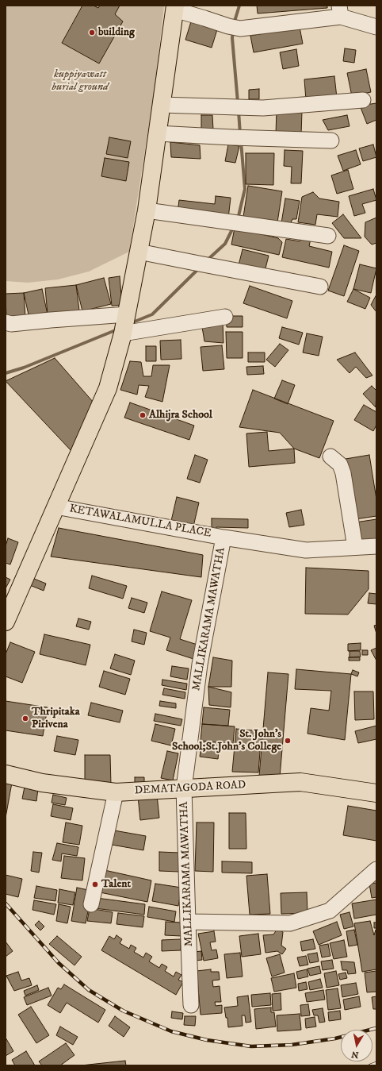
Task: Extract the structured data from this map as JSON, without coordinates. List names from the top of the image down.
{
  "streets": {
    "main road": ["DEMATAGODA ROAD"],
    "street": ["KETAWALAMULLA PLACE", "MALLIKARAMA MAWATHA"]
  },
  "crossings": [
    ["KETAWALAMULLA PLACE", "MALLIKARAMA MAWATHA"],
    ["MALLIKARAMA MAWATHA", "DEMATAGODA ROAD"]
  ],
  "parks": ["kuppiyawatt burial ground"],
  "places": [
    "building",
    "Alhijra School",
    "Thripitaka Pirivena",
    "St. John's School;St.John's College",
    "Talent"
  ],
  "north": "bottom"
}
